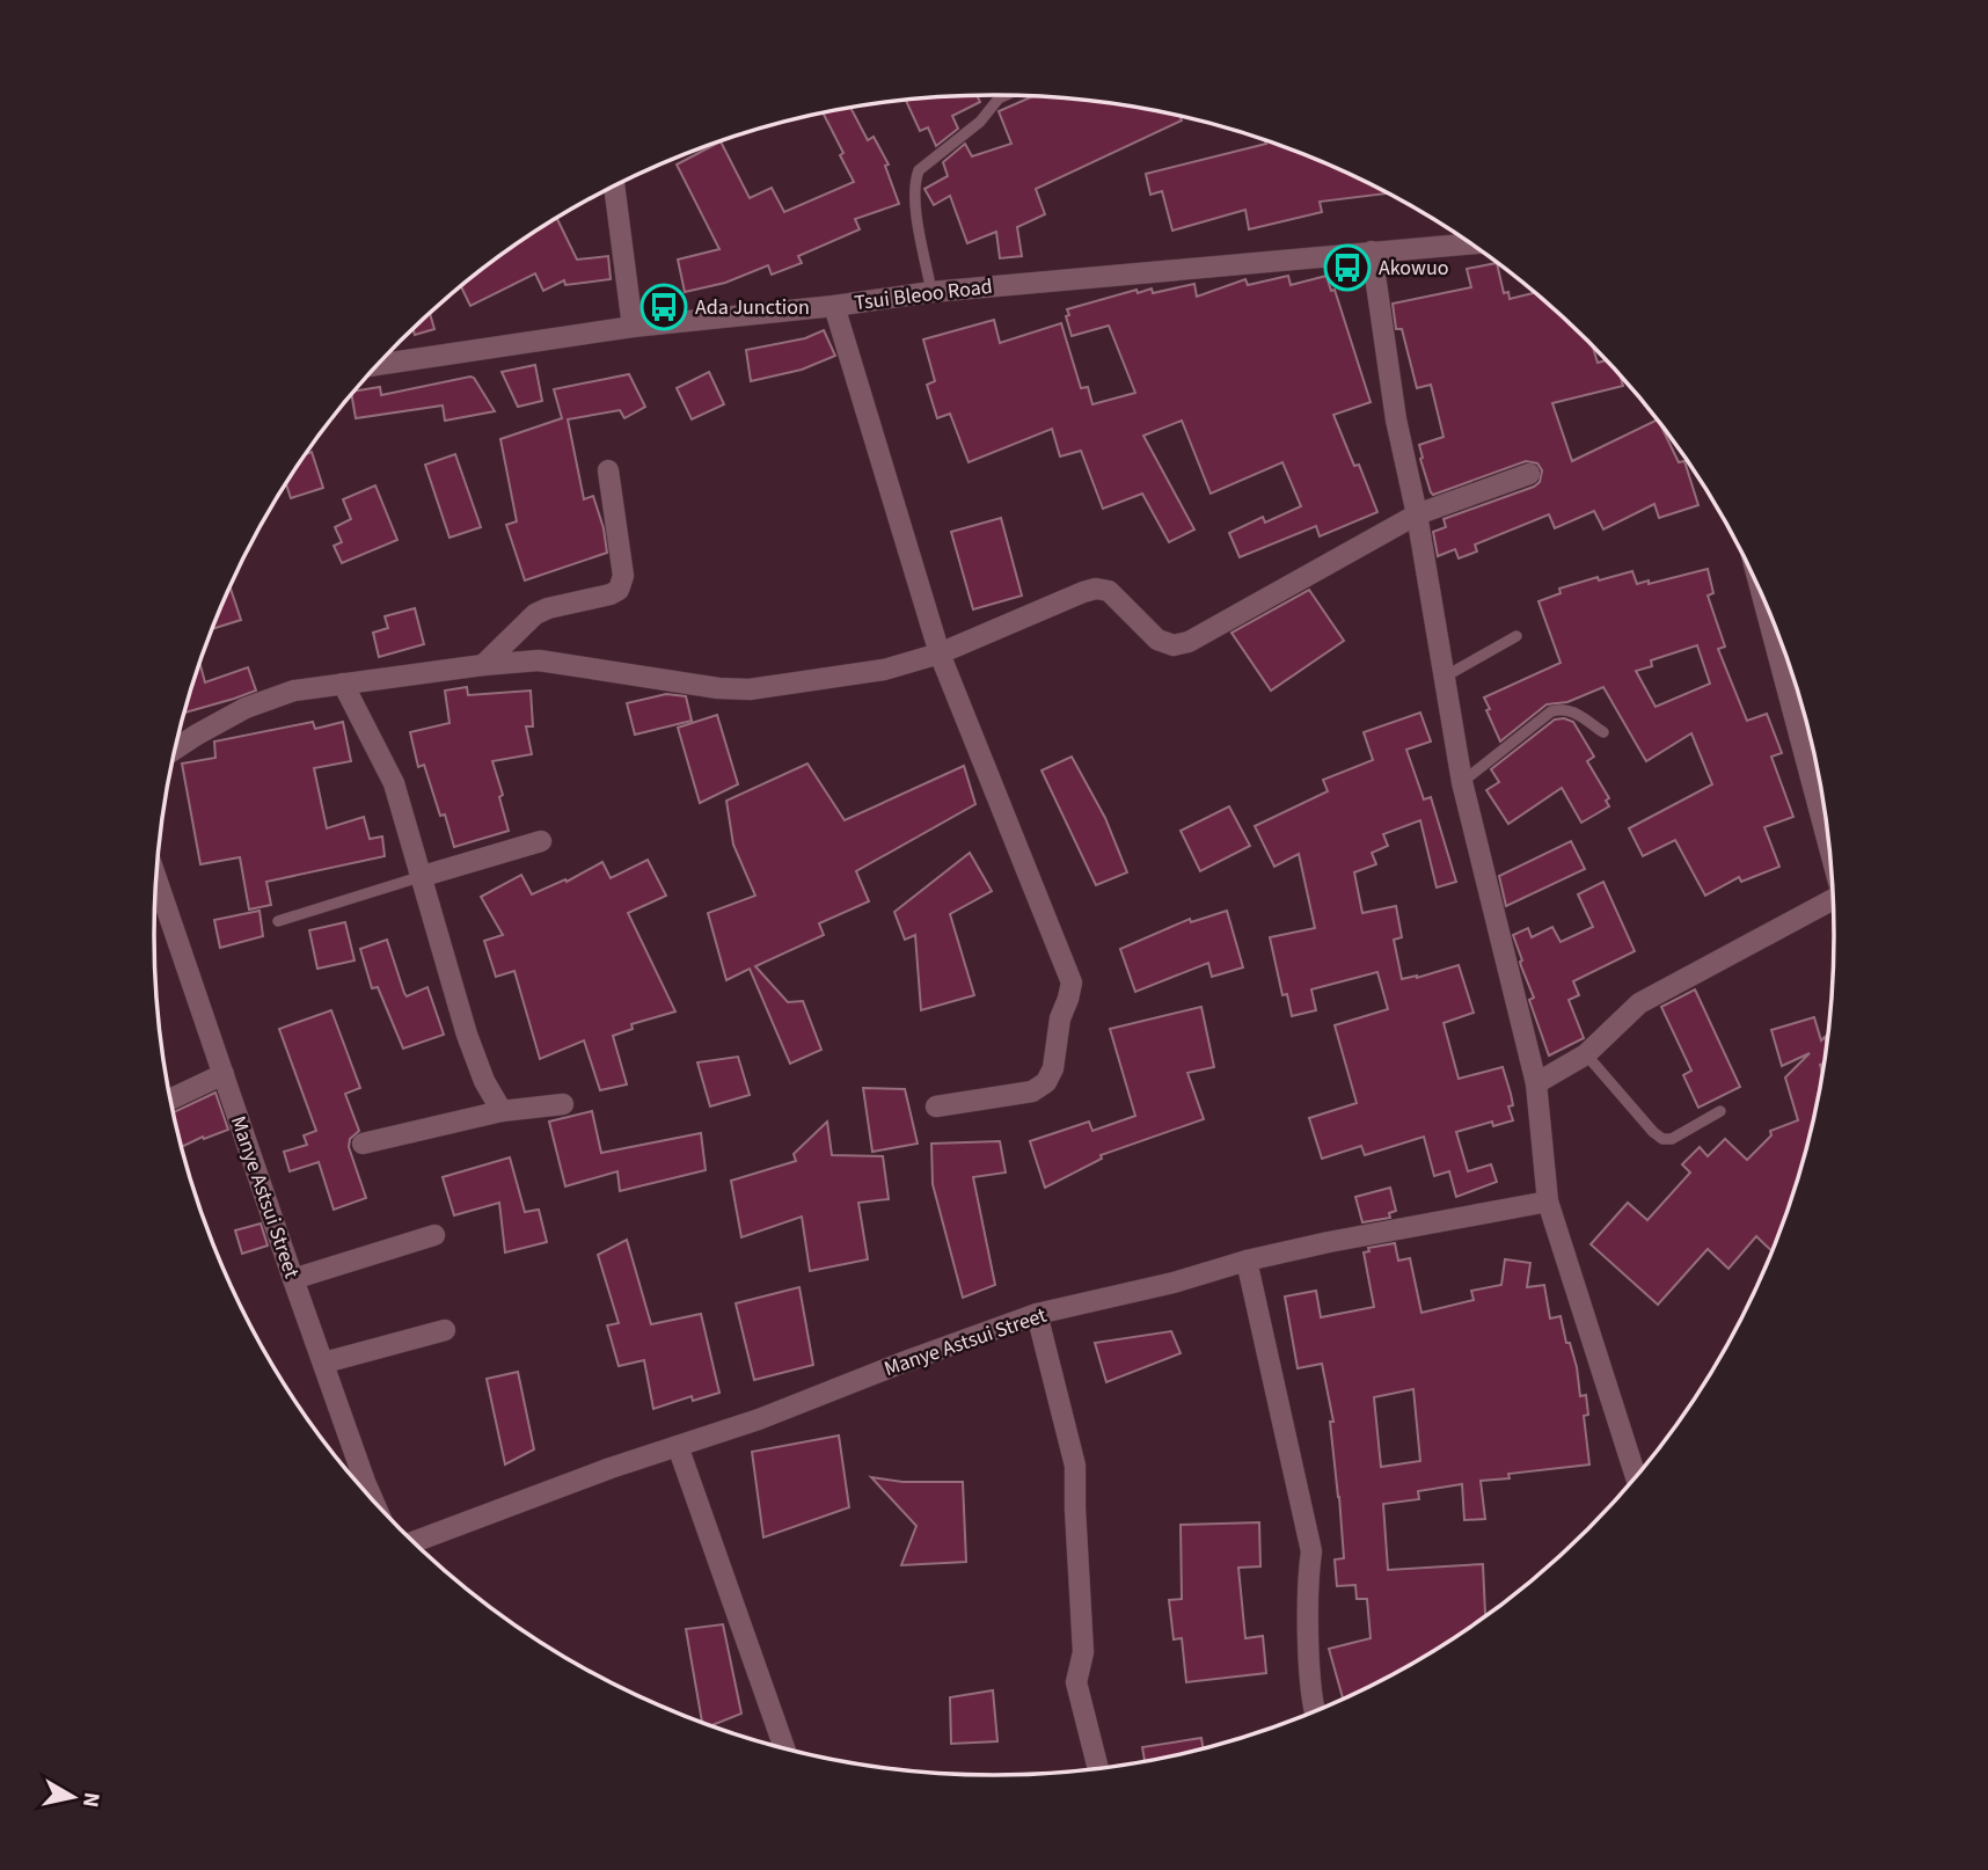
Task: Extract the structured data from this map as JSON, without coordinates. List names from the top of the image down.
{
  "streets": {
    "street": ["Tsui Bleoo Road", "Manye Astsui Street"]
  },
  "places": {
    "bus stop": ["Akowuo", "Ada Junction"]
  },
  "north": "right"
}
